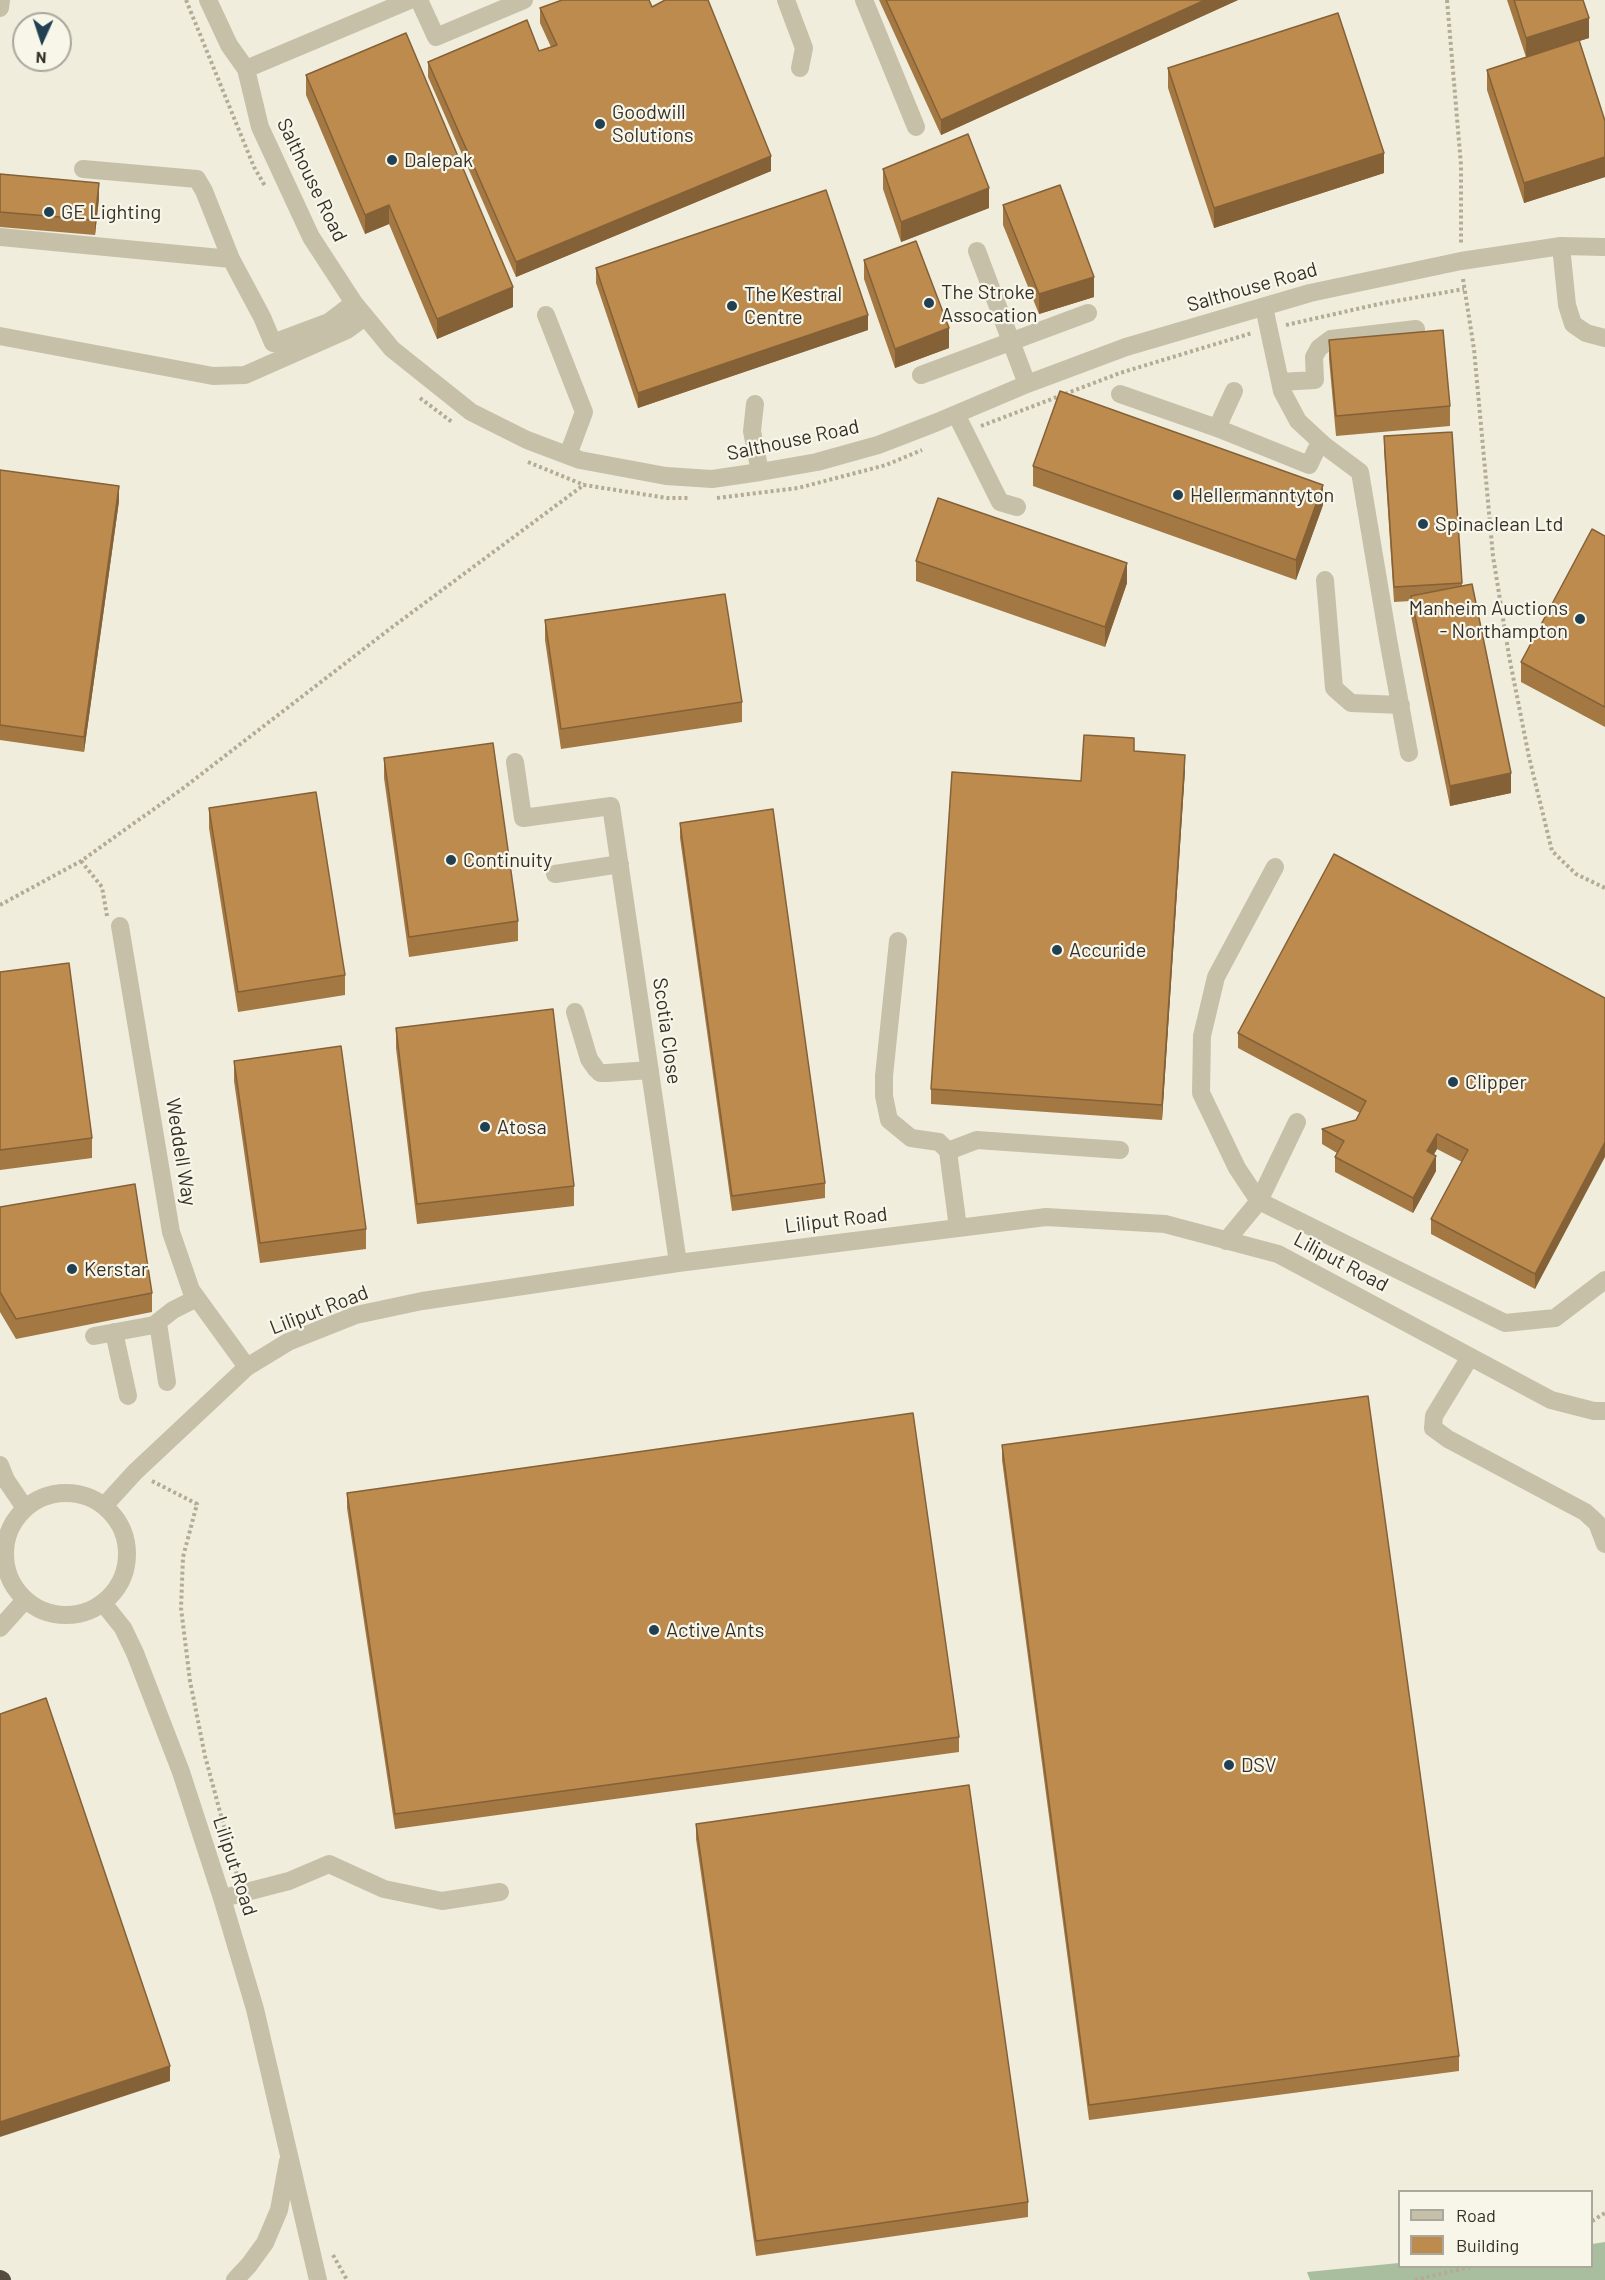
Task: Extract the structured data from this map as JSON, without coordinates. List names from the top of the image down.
{
  "streets": {
    "street": [
      "Salthouse Road",
      "Scotia Close",
      "Weddell Way",
      "Liliput Road"
    ]
  },
  "crossings": [
    ["Scotia Close", "Liliput Road"],
    ["Weddell Way", "Liliput Road"]
  ],
  "places": [
    "Goodwill Solutions",
    "Dalepak",
    "GE Lighting",
    "The Stroke Assocation",
    "The Kestral Centre",
    "Hellermanntyton",
    "Spinaclean Ltd",
    "Manheim Auctions - Northampton",
    "Continuity",
    "Accuride",
    "Clipper",
    "Atosa",
    "Kerstar",
    "Active Ants",
    "DSV"
  ],
  "legend": ["Road", "Building"],
  "north": "bottom"
}
